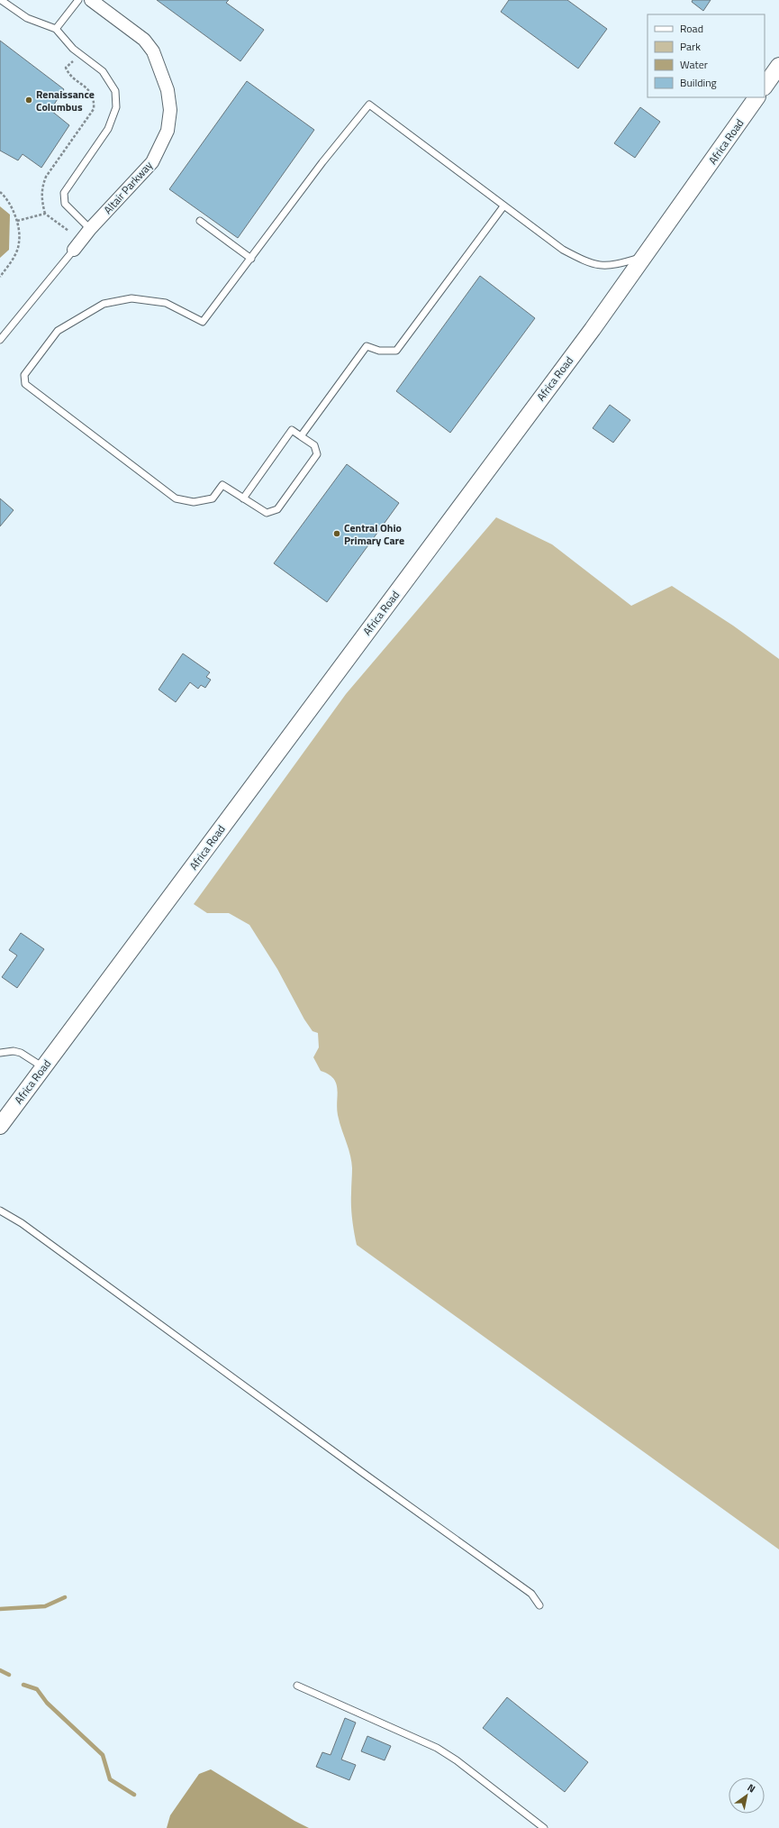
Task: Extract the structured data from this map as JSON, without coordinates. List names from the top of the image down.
{
  "streets": {
    "street": ["Africa Road", "Altair Parkway"]
  },
  "places": ["Renaissance Columbus", "Central Ohio Primary Care"],
  "legend": [
    "Road",
    "Park",
    "Water",
    "Building"
  ],
  "north": "top right"
}
